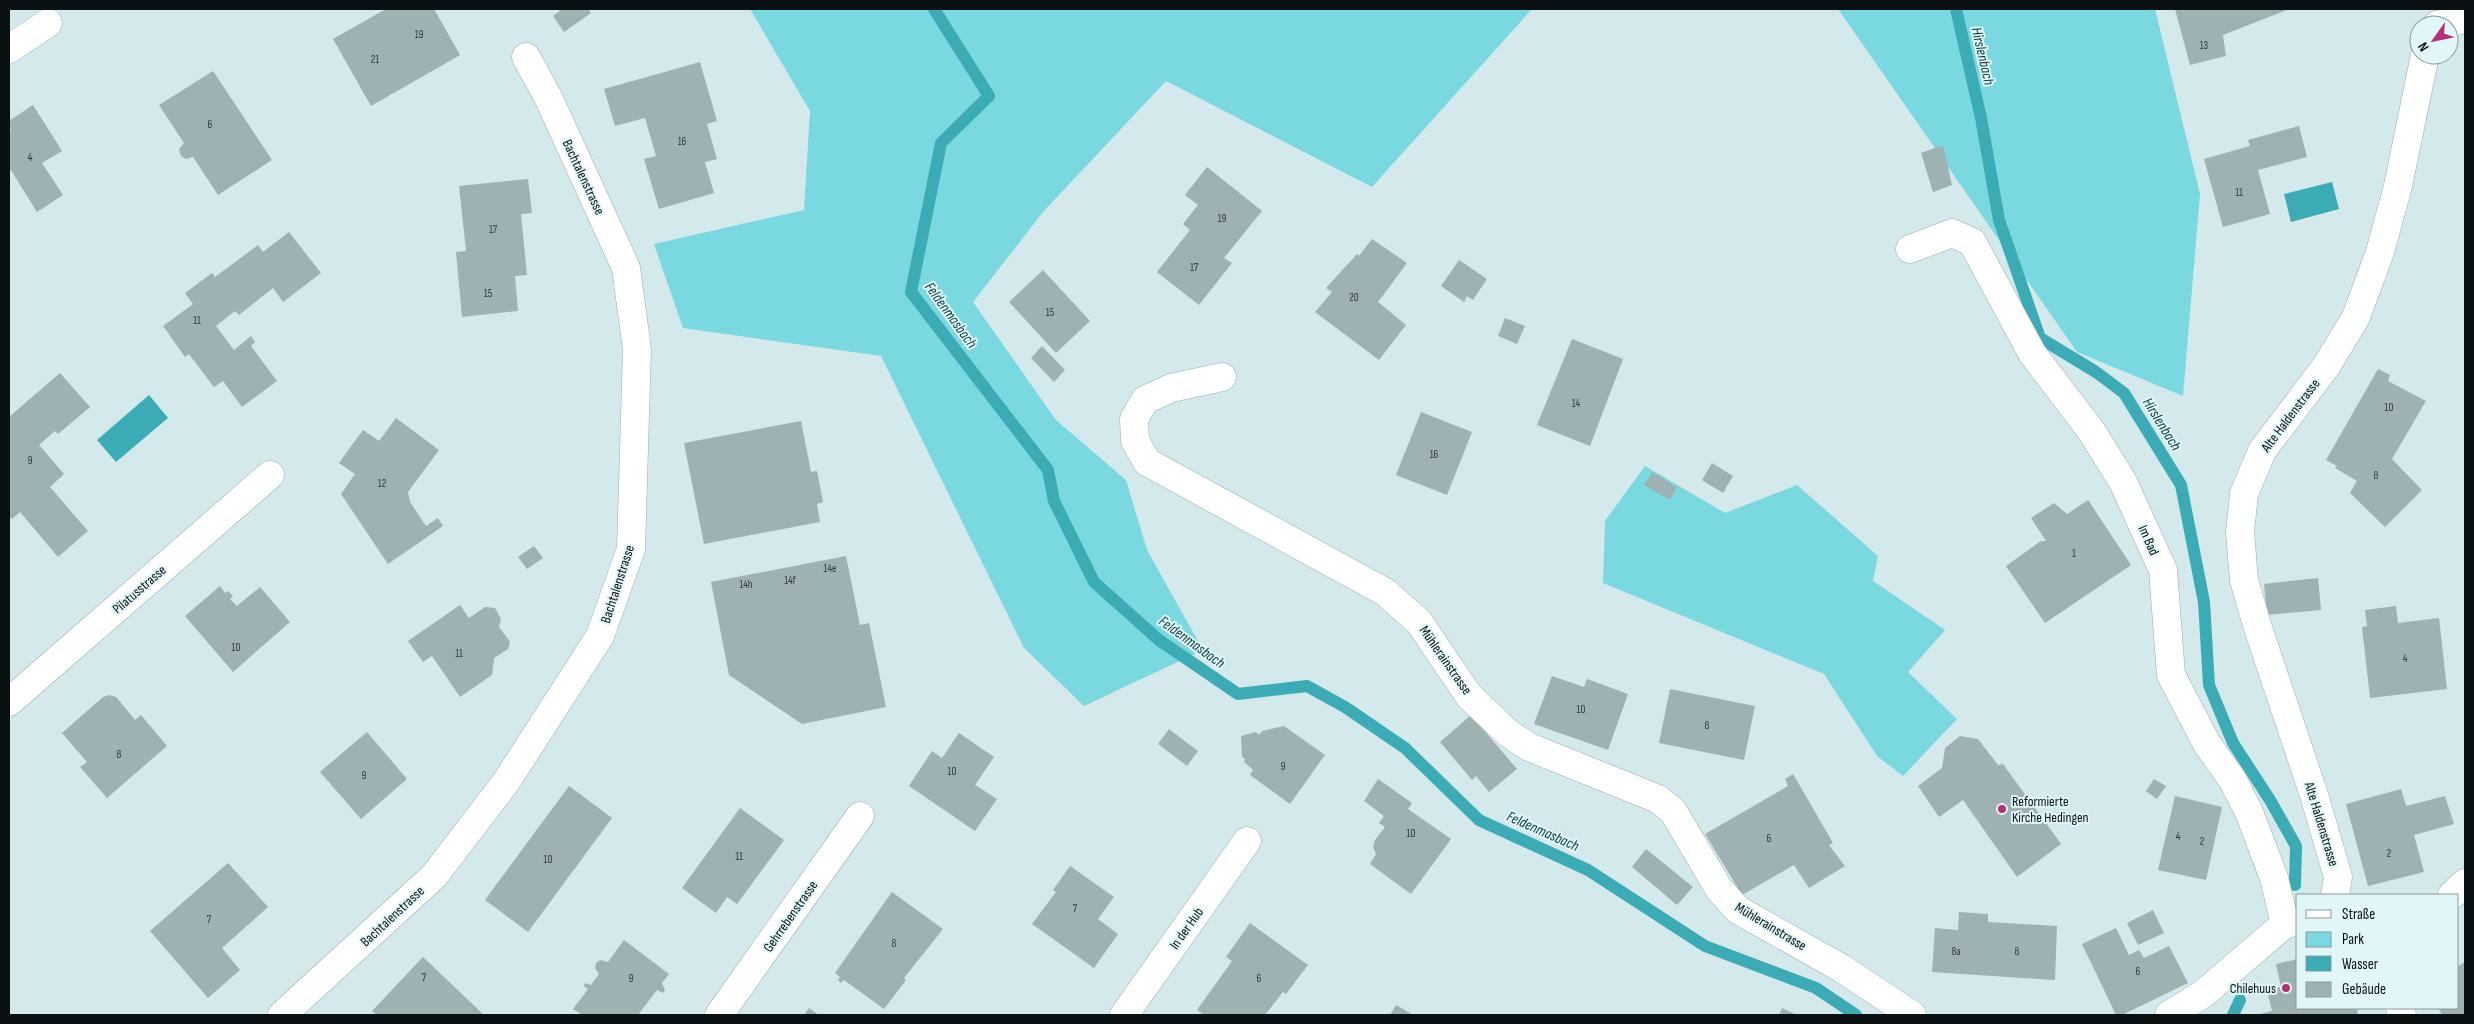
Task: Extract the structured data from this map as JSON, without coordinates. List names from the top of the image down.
{
  "streets": {
    "street": [
      "Bachtalenstrasse",
      "Alte Haldenstrasse",
      "Im Bad",
      "Pilatusstrasse",
      "Mühlerainstrasse",
      "Gehrrebenstrasse",
      "In der Hub"
    ]
  },
  "water": ["Hirslenbach", "Feldenmasbach"],
  "places": ["Reformierte Kirche Hedingen", "Chilehuus"],
  "house_numbers": [
    "19",
    "13",
    "21",
    "6",
    "16",
    "4",
    "11",
    "19",
    "17",
    "17",
    "15",
    "20",
    "15",
    "11",
    "14",
    "10",
    "16",
    "9",
    "8",
    "12",
    "1",
    "14e",
    "14f",
    "14h",
    "10",
    "11",
    "4",
    "10",
    "8",
    "8",
    "9",
    "10",
    "9",
    "10",
    "4",
    "6",
    "2",
    "2",
    "11",
    "10",
    "7",
    "7",
    "8",
    "8a",
    "8",
    "6",
    "7",
    "9",
    "6"
  ],
  "legend": [
    "Straße",
    "Park",
    "Wasser",
    "Gebäude"
  ],
  "north": "bottom left"
}
